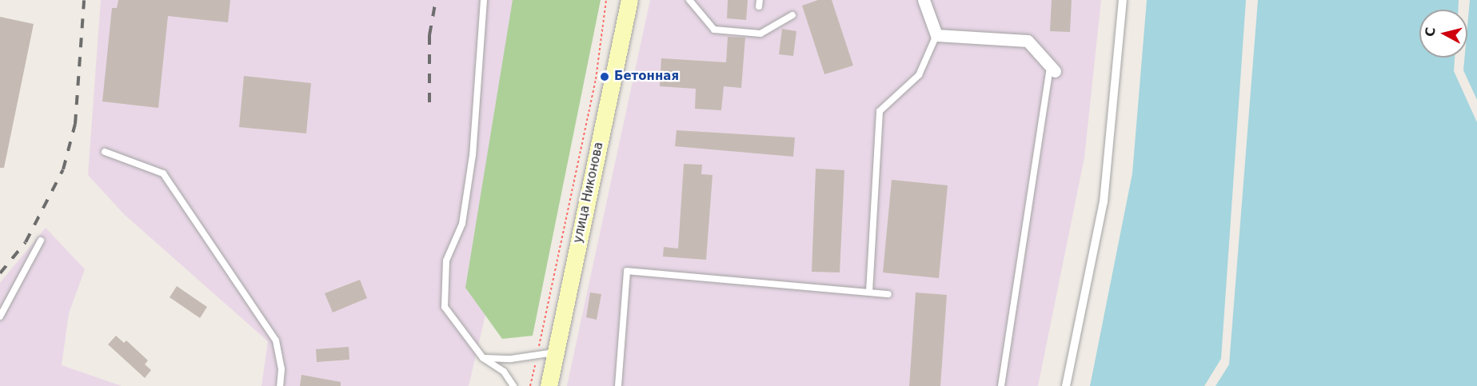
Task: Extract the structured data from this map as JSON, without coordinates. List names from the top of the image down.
{
  "streets": {
    "main road": ["улица Никонова"]
  },
  "places": ["Бетонная"],
  "north": "left"
}
